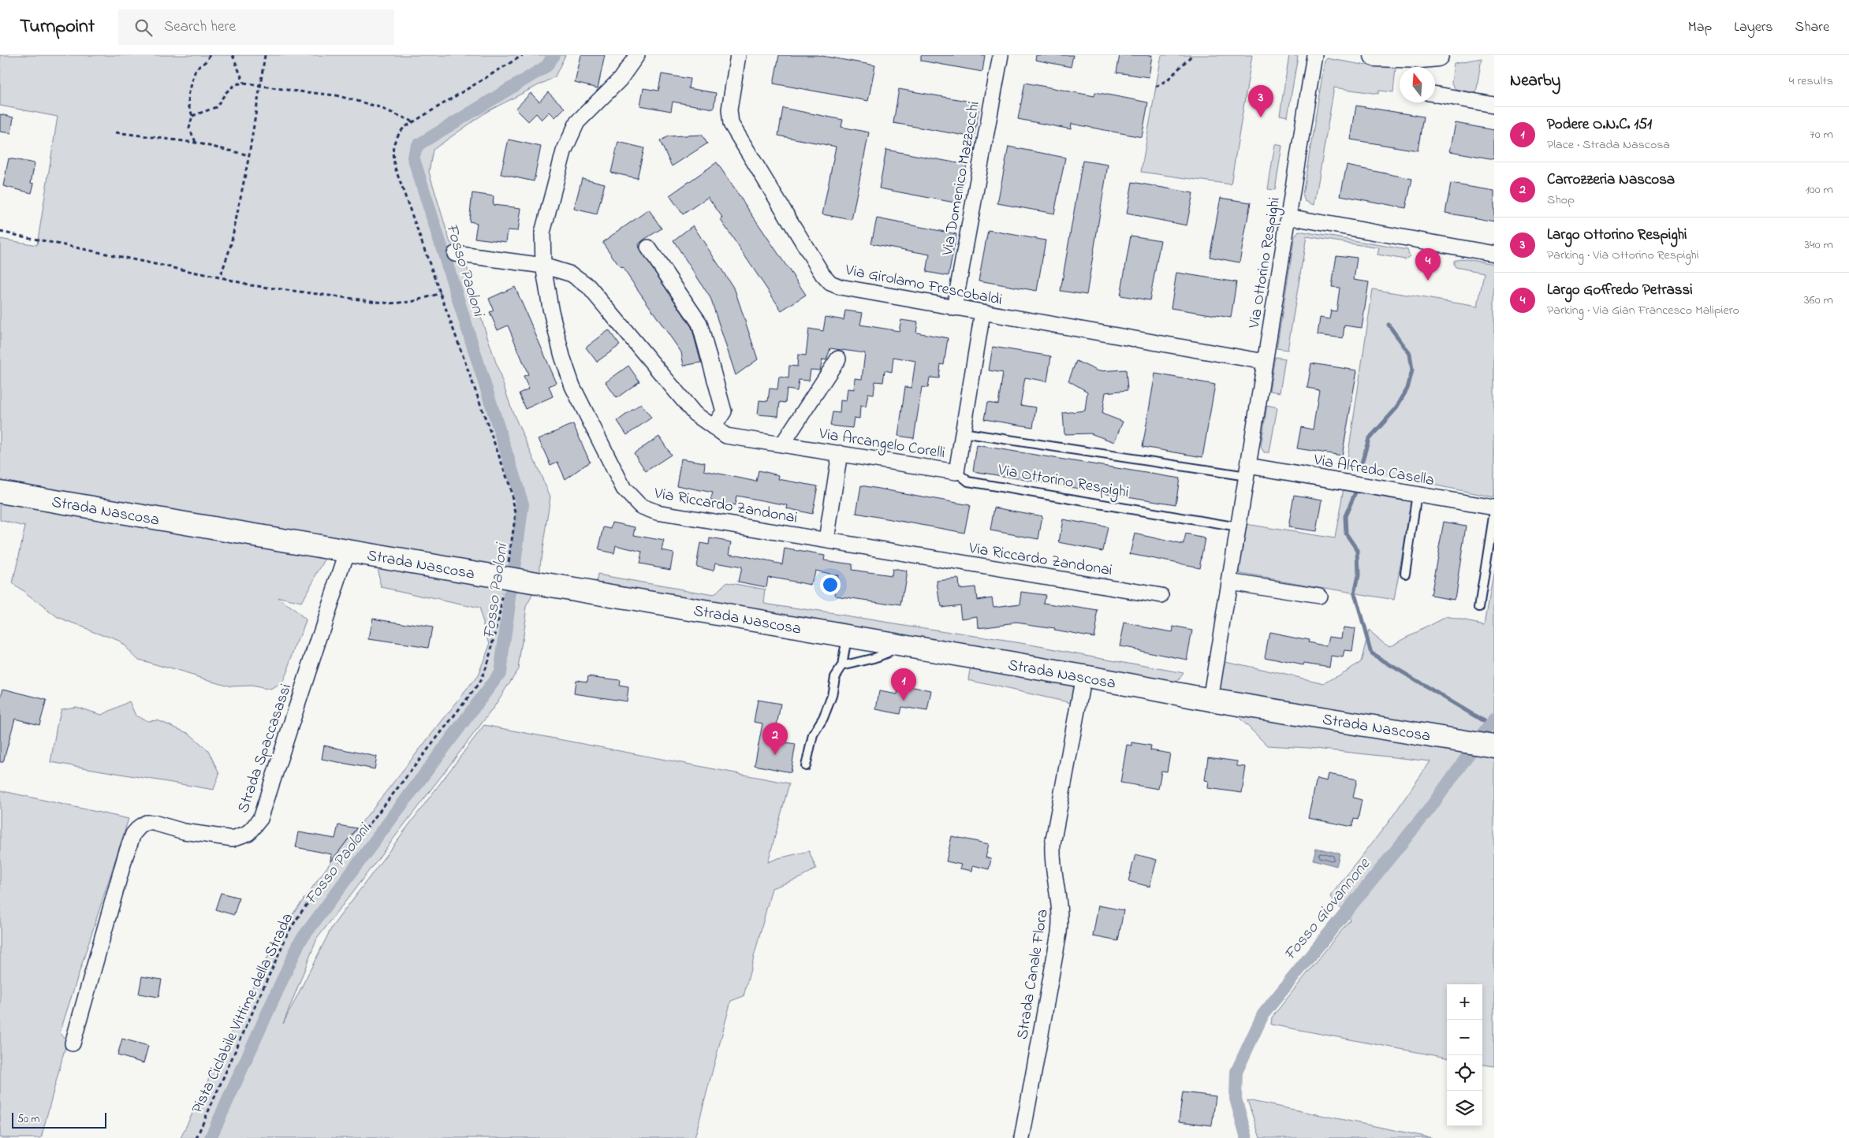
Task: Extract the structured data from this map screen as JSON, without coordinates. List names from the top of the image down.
{
  "streets": {
    "street": [
      "Via Domenico Mazzocchi",
      "Via Ottorino Respighi",
      "Via Girolamo Frescobaldi",
      "Via Arcangelo Corelli",
      "Via Alfredo Casella",
      "Via Riccardo Zandonai",
      "Strada Nascosa",
      "Strada Spaccasassi",
      "Strada Canale Flora"
    ],
    "path": ["Pista Ciclabile Vittime della Strada"]
  },
  "crossings": [
    ["Via Domenico Mazzocchi", "Via Girolamo Frescobaldi"],
    ["Via Ottorino Respighi", "Via Girolamo Frescobaldi"],
    ["Via Ottorino Respighi", "Via Arcangelo Corelli"],
    ["Via Ottorino Respighi", "Via Alfredo Casella"],
    ["Via Ottorino Respighi", "Strada Nascosa"],
    ["Via Girolamo Frescobaldi", "Via Arcangelo Corelli"],
    ["Via Arcangelo Corelli", "Via Riccardo Zandonai"],
    ["Strada Nascosa", "Strada Spaccasassi"],
    ["Strada Nascosa", "Strada Canale Flora"],
    ["Strada Nascosa", "Pista Ciclabile Vittime della Strada"]
  ],
  "water": ["Fosso Paoloni", "Fosso Giovannone"],
  "scale_bar": "50 m",
  "north": "top",
  "page": {
    "header": "Turnpoint",
    "search": "Search here",
    "nav": ["Map", "Layers", "Share"],
    "heading": ["Nearby", "4 results"],
    "pins": [
      "3",
      "4",
      "1",
      "2"
    ],
    "list": [
      {
        "mark": "1",
        "name": "Podere O.N.C. 151",
        "note": "Place · Strada Nascosa",
        "value": "70 m"
      },
      {
        "mark": "2",
        "name": "Carrozzeria Nascosa",
        "note": "Shop",
        "value": "100 m"
      },
      {
        "mark": "3",
        "name": "Largo Ottorino Respighi",
        "note": "Parking · Via Ottorino Respighi",
        "value": "340 m"
      },
      {
        "mark": "4",
        "name": "Largo Goffredo Petrassi",
        "note": "Parking · Via Gian Francesco Malipiero",
        "value": "360 m"
      }
    ],
    "map_buttons": ["+", "−"],
    "scale": "50 m"
  }
}
